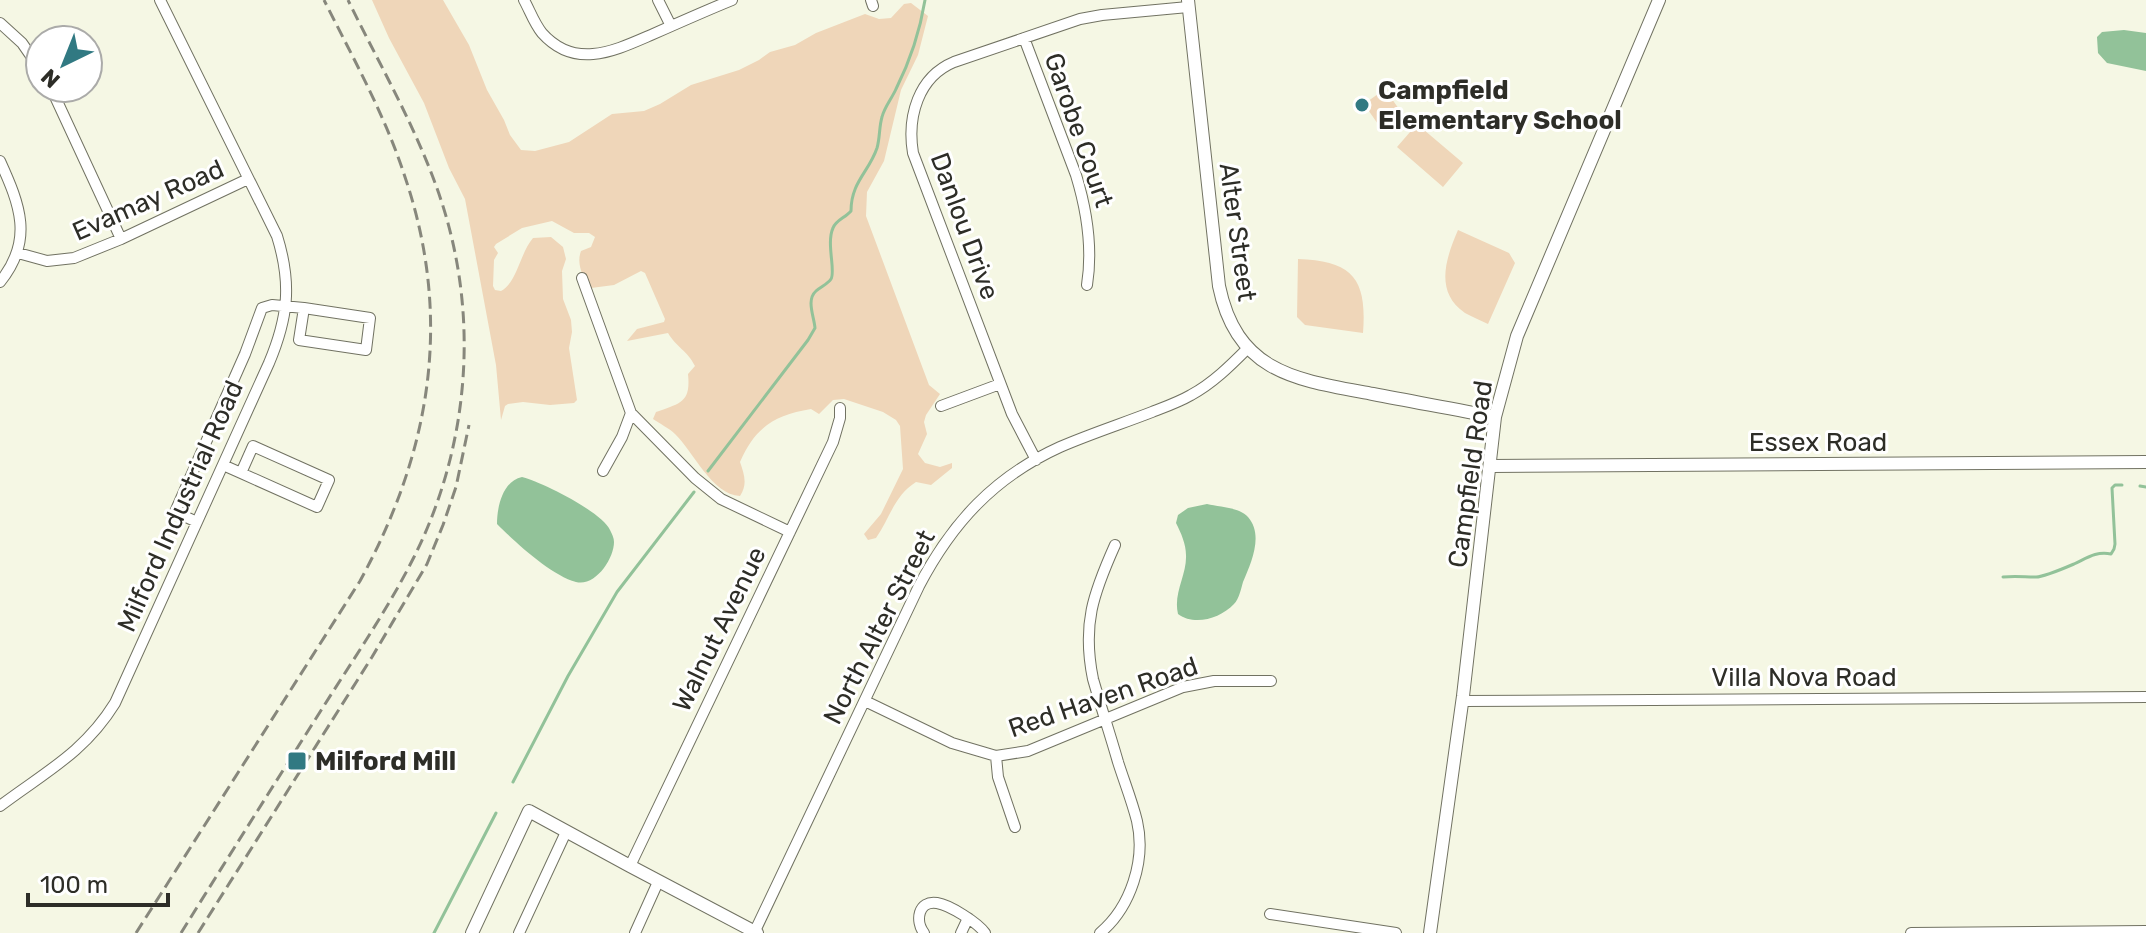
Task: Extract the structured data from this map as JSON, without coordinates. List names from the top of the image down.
{
  "streets": {
    "street": [
      "Garobe Court",
      "Evamay Road",
      "Danlou Drive",
      "Alter Street",
      "Essex Road",
      "Campfield Road",
      "Milford Industrial Road",
      "North Alter Street",
      "Walnut Avenue",
      "Villa Nova Road",
      "Red Haven Road"
    ]
  },
  "crossings": [
    ["Garobe Court", "Danlou Drive"],
    ["Evamay Road", "Milford Industrial Road"],
    ["Danlou Drive", "Alter Street"],
    ["Danlou Drive", "North Alter Street"],
    ["Alter Street", "Campfield Road"],
    ["Alter Street", "North Alter Street"],
    ["Essex Road", "Campfield Road"],
    ["Campfield Road", "Villa Nova Road"],
    ["North Alter Street", "Red Haven Road"]
  ],
  "places": {
    "other": ["Campfield Elementary School"],
    "transit": ["Milford Mill"]
  },
  "scale_bar": "100 m",
  "north": "bottom left"
}
